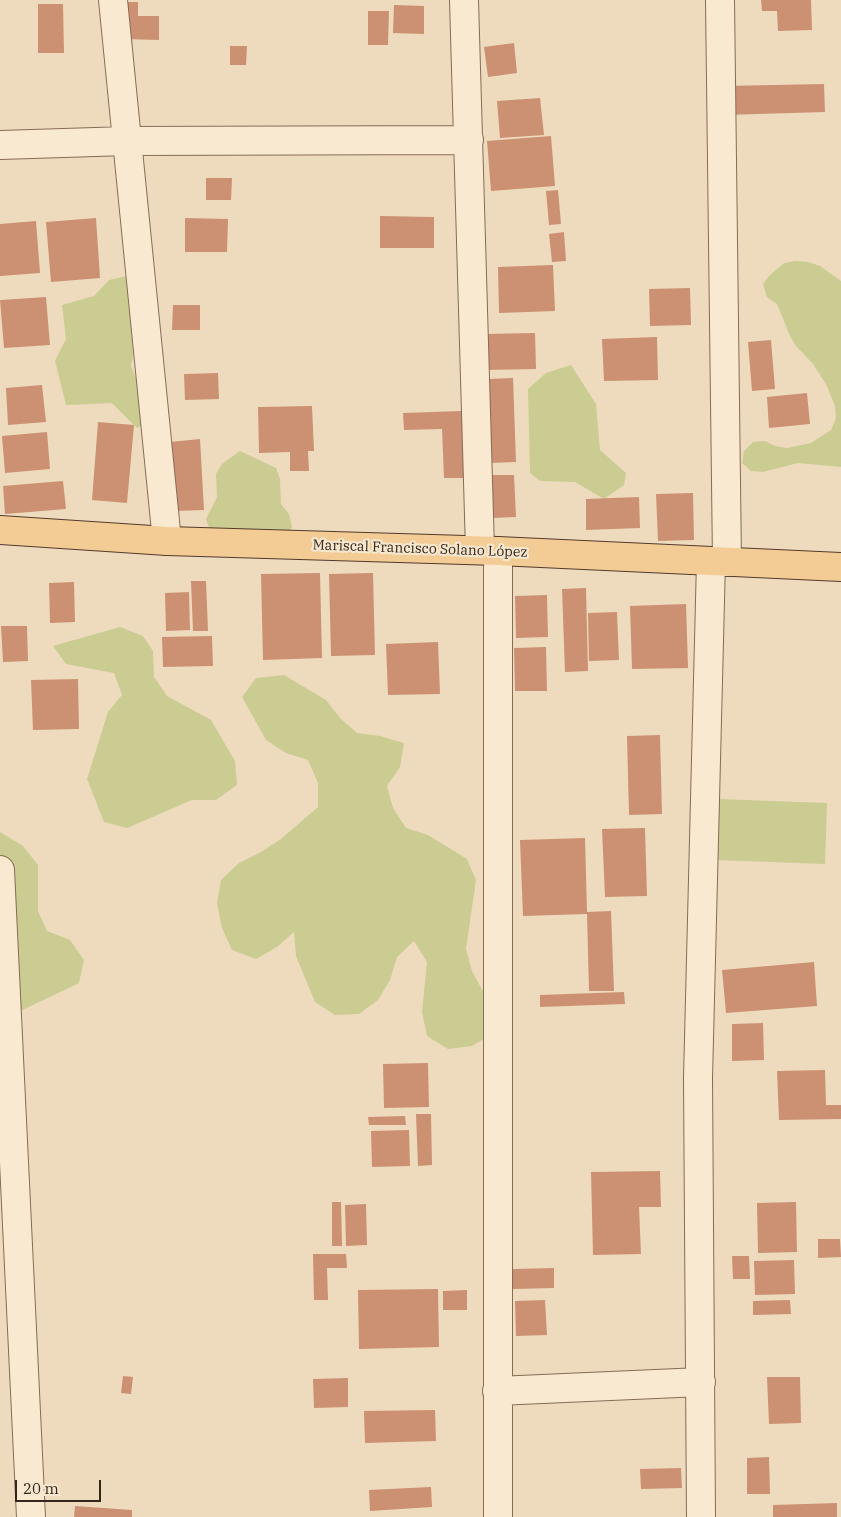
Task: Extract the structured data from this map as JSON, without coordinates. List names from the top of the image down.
{
  "streets": {
    "main road": ["Mariscal Francisco Solano López"]
  },
  "scale_bar": "20 m"
}
